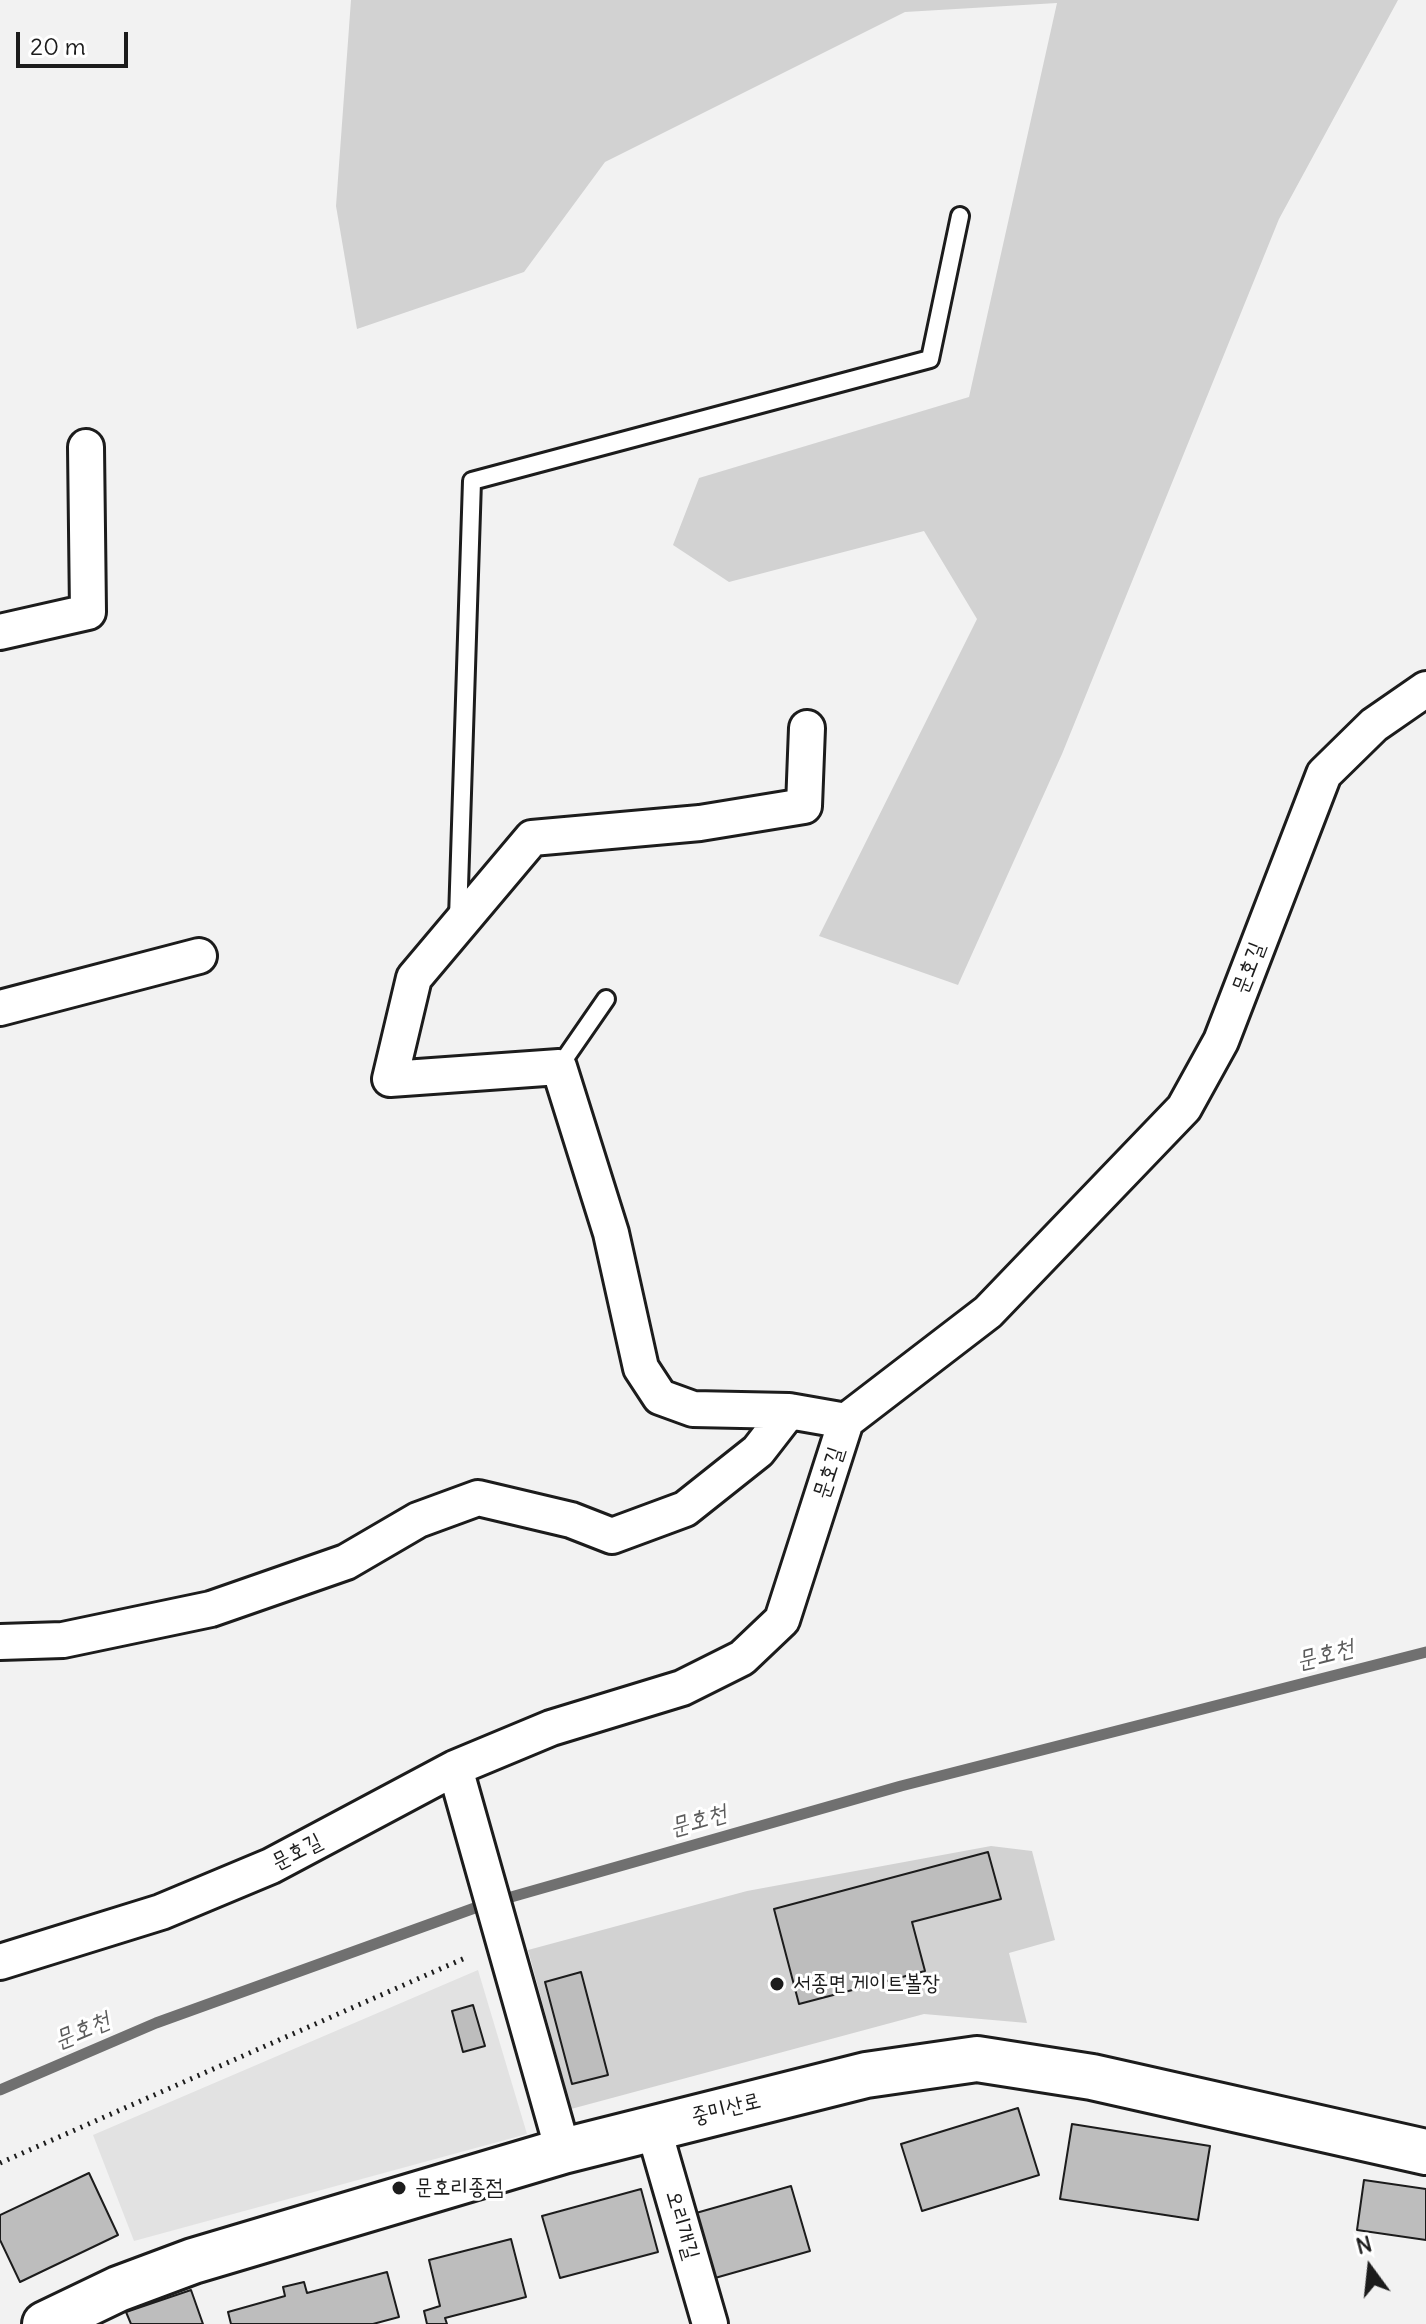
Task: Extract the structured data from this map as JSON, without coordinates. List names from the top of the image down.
{
  "streets": {
    "main road": ["중미산로"],
    "street": ["문호길", "오리개길"]
  },
  "crossings": [
    ["중미산로", "오리개길"]
  ],
  "water": ["문호천"],
  "places": ["서종면 게이트볼장", "문호리종점"],
  "scale_bar": "20 m",
  "north": "top"
}
